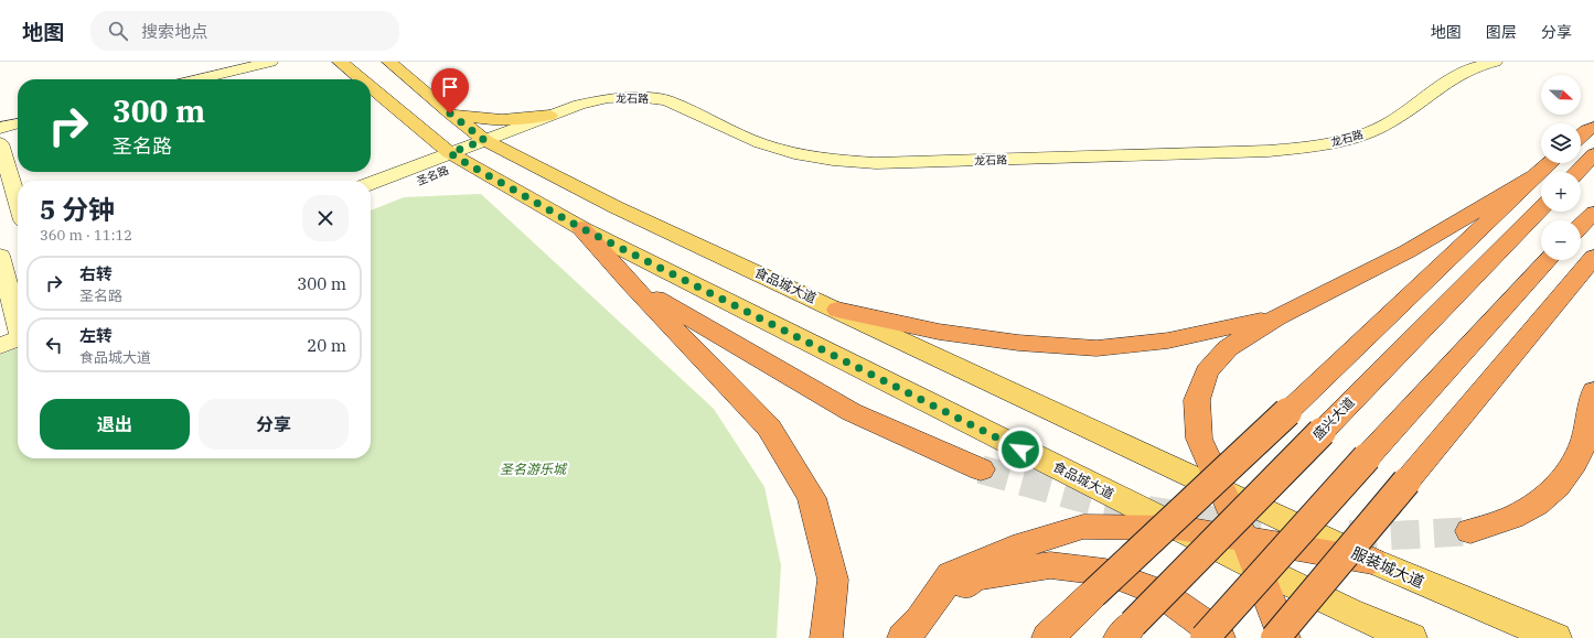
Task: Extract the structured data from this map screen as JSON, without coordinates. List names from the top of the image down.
{
  "streets": {
    "highway": ["盛兴大道"],
    "main road": ["食品城大道", "服装城大道"],
    "street": ["龙石路", "圣名路"]
  },
  "crossings": [
    ["龙石路", "圣名路"],
    ["龙石路", "食品城大道"],
    ["圣名路", "食品城大道"],
    ["食品城大道", "服装城大道"]
  ],
  "parks": ["圣名游乐城"],
  "north": "right",
  "page": {
    "header": "地图",
    "search": "搜索地点",
    "nav": ["地图", "图层", "分享"],
    "map_buttons": ["+", "−"],
    "turn": ["300 m", "圣名路"],
    "heading": ["5 分钟", "360 m · 11:12"],
    "list": [
      {
        "name": "右转",
        "note": "圣名路",
        "value": "300 m"
      },
      {
        "name": "左转",
        "note": "食品城大道",
        "value": "20 m"
      }
    ],
    "buttons": ["退出", "分享"]
  }
}
